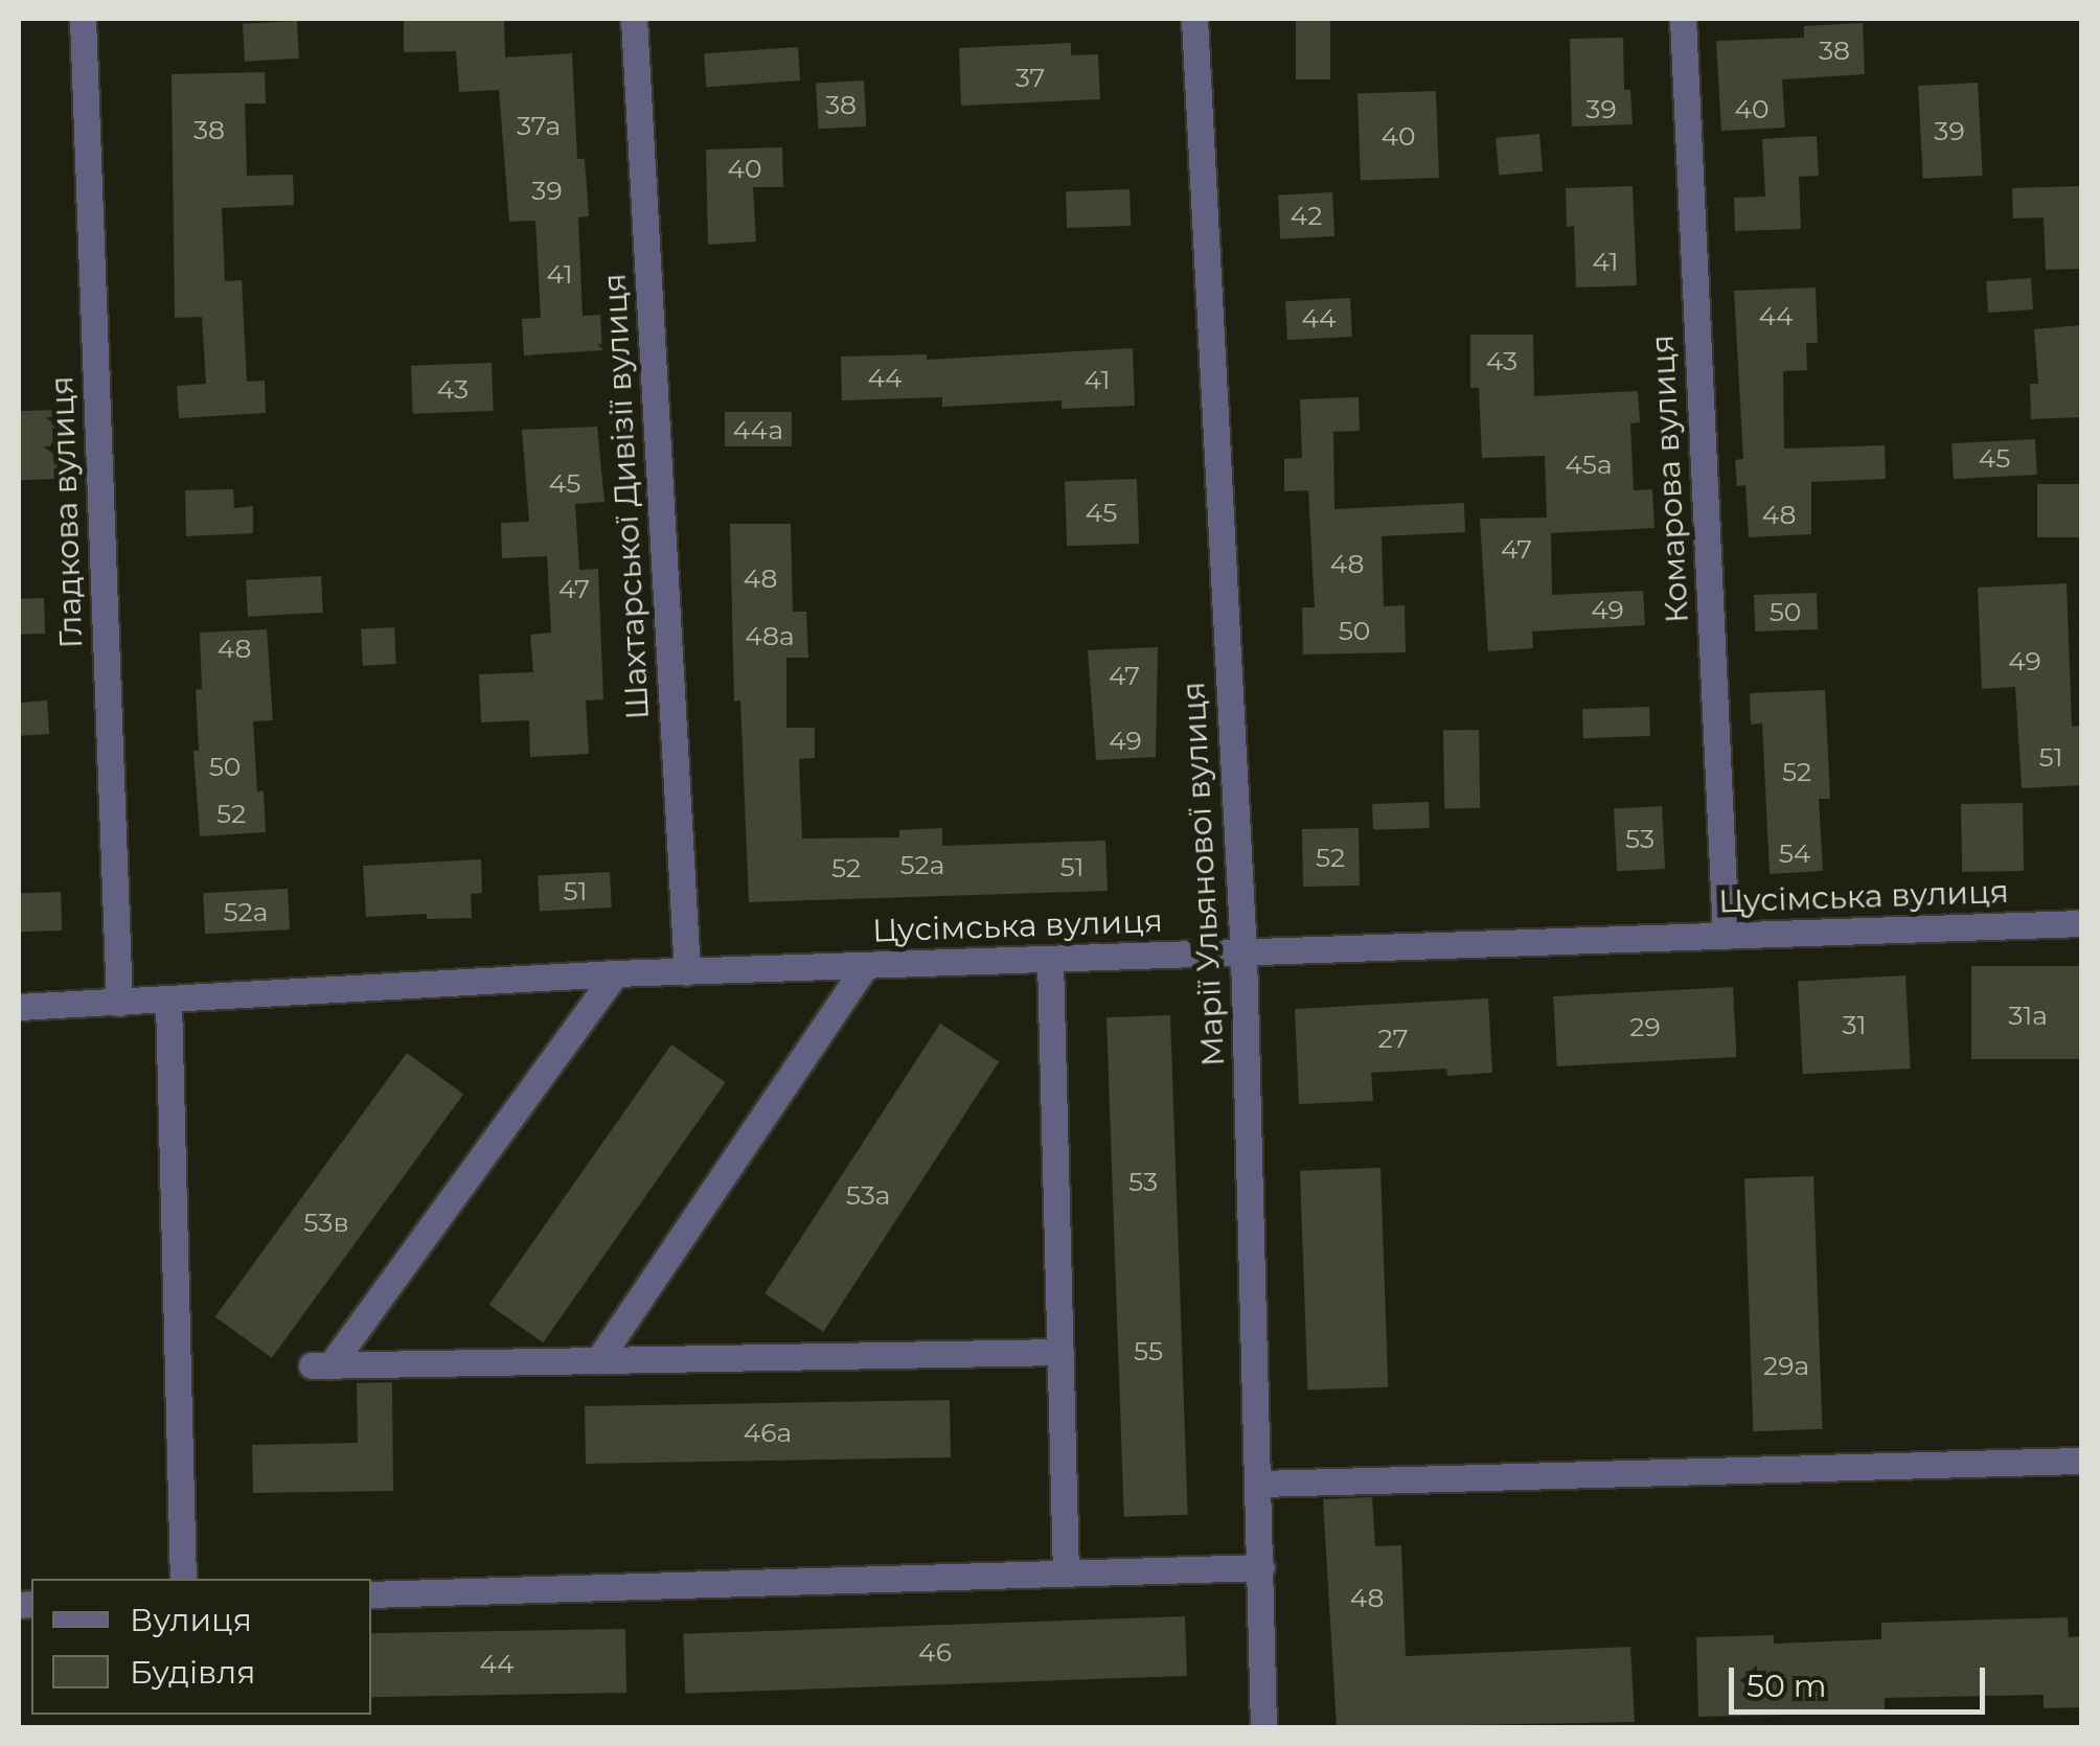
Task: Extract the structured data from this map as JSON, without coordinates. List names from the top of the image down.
{
  "streets": {
    "street": [
      "Комарова вулиця",
      "Шахтарської Дивізії вулиця",
      "Гладкова вулиця",
      "Марії Ульянової вулиця",
      "Цусімська вулиця"
    ]
  },
  "crossings": [
    ["Комарова вулиця", "Цусімська вулиця"],
    ["Шахтарської Дивізії вулиця", "Цусімська вулиця"],
    ["Гладкова вулиця", "Цусімська вулиця"],
    ["Марії Ульянової вулиця", "Цусімська вулиця"]
  ],
  "house_numbers": [
    "38",
    "37",
    "38",
    "39",
    "40",
    "37а",
    "38",
    "39",
    "40",
    "40",
    "39",
    "42",
    "41",
    "41",
    "44",
    "44",
    "43",
    "44",
    "41",
    "43",
    "44а",
    "45",
    "45а",
    "45",
    "45",
    "48",
    "47",
    "48",
    "48",
    "47",
    "49",
    "50",
    "50",
    "48а",
    "48",
    "49",
    "47",
    "49",
    "51",
    "50",
    "52",
    "52",
    "53",
    "54",
    "52",
    "52а",
    "51",
    "52",
    "51",
    "52а",
    "31а",
    "31",
    "29",
    "27",
    "53",
    "53а",
    "53в",
    "55",
    "29а",
    "46а",
    "48",
    "46",
    "44"
  ],
  "legend": ["Вулиця", "Будівля"],
  "scale_bar": "50 m"
}
